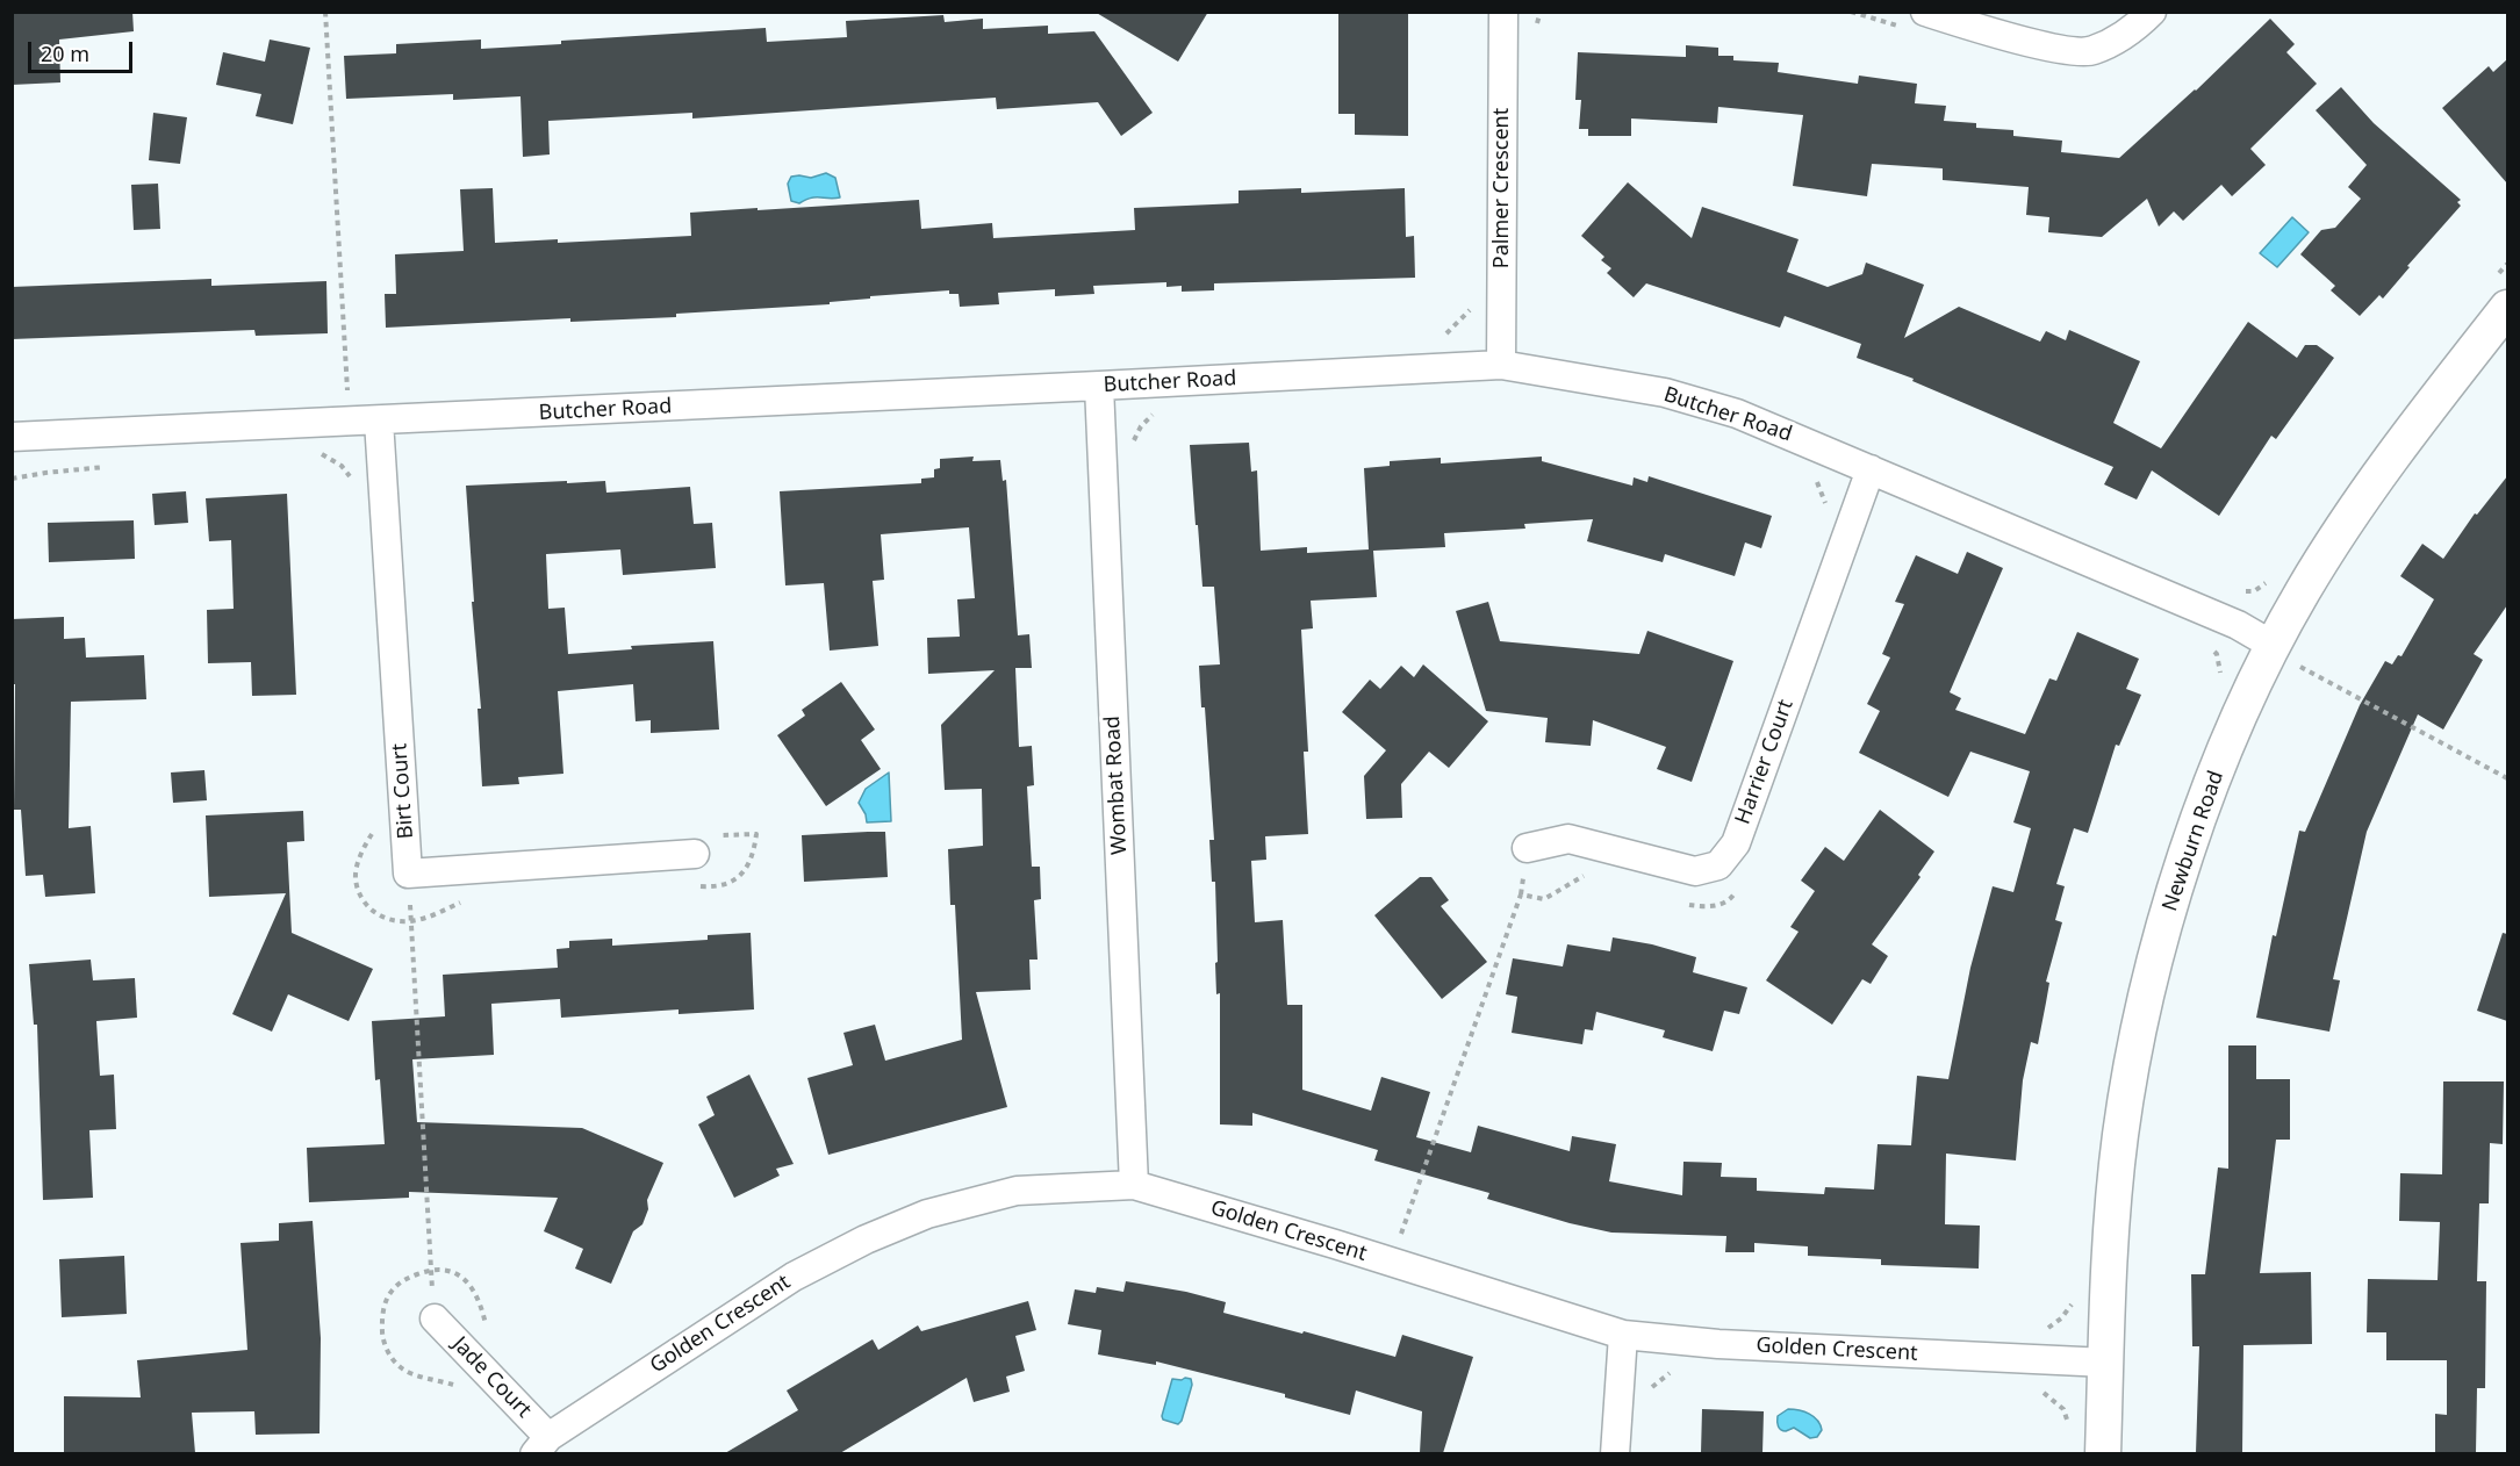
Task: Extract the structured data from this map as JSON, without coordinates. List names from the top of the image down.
{
  "streets": {
    "street": [
      "Palmer Crescent",
      "Butcher Road",
      "Harrier Court",
      "Wombat Road",
      "Birt Court",
      "Newburn Road",
      "Golden Crescent",
      "Jade Court"
    ]
  },
  "crossings": [
    ["Palmer Crescent", "Butcher Road"],
    ["Butcher Road", "Harrier Court"],
    ["Butcher Road", "Wombat Road"],
    ["Butcher Road", "Birt Court"],
    ["Butcher Road", "Newburn Road"],
    ["Wombat Road", "Golden Crescent"],
    ["Newburn Road", "Golden Crescent"],
    ["Golden Crescent", "Jade Court"]
  ],
  "scale_bar": "20 m"
}
